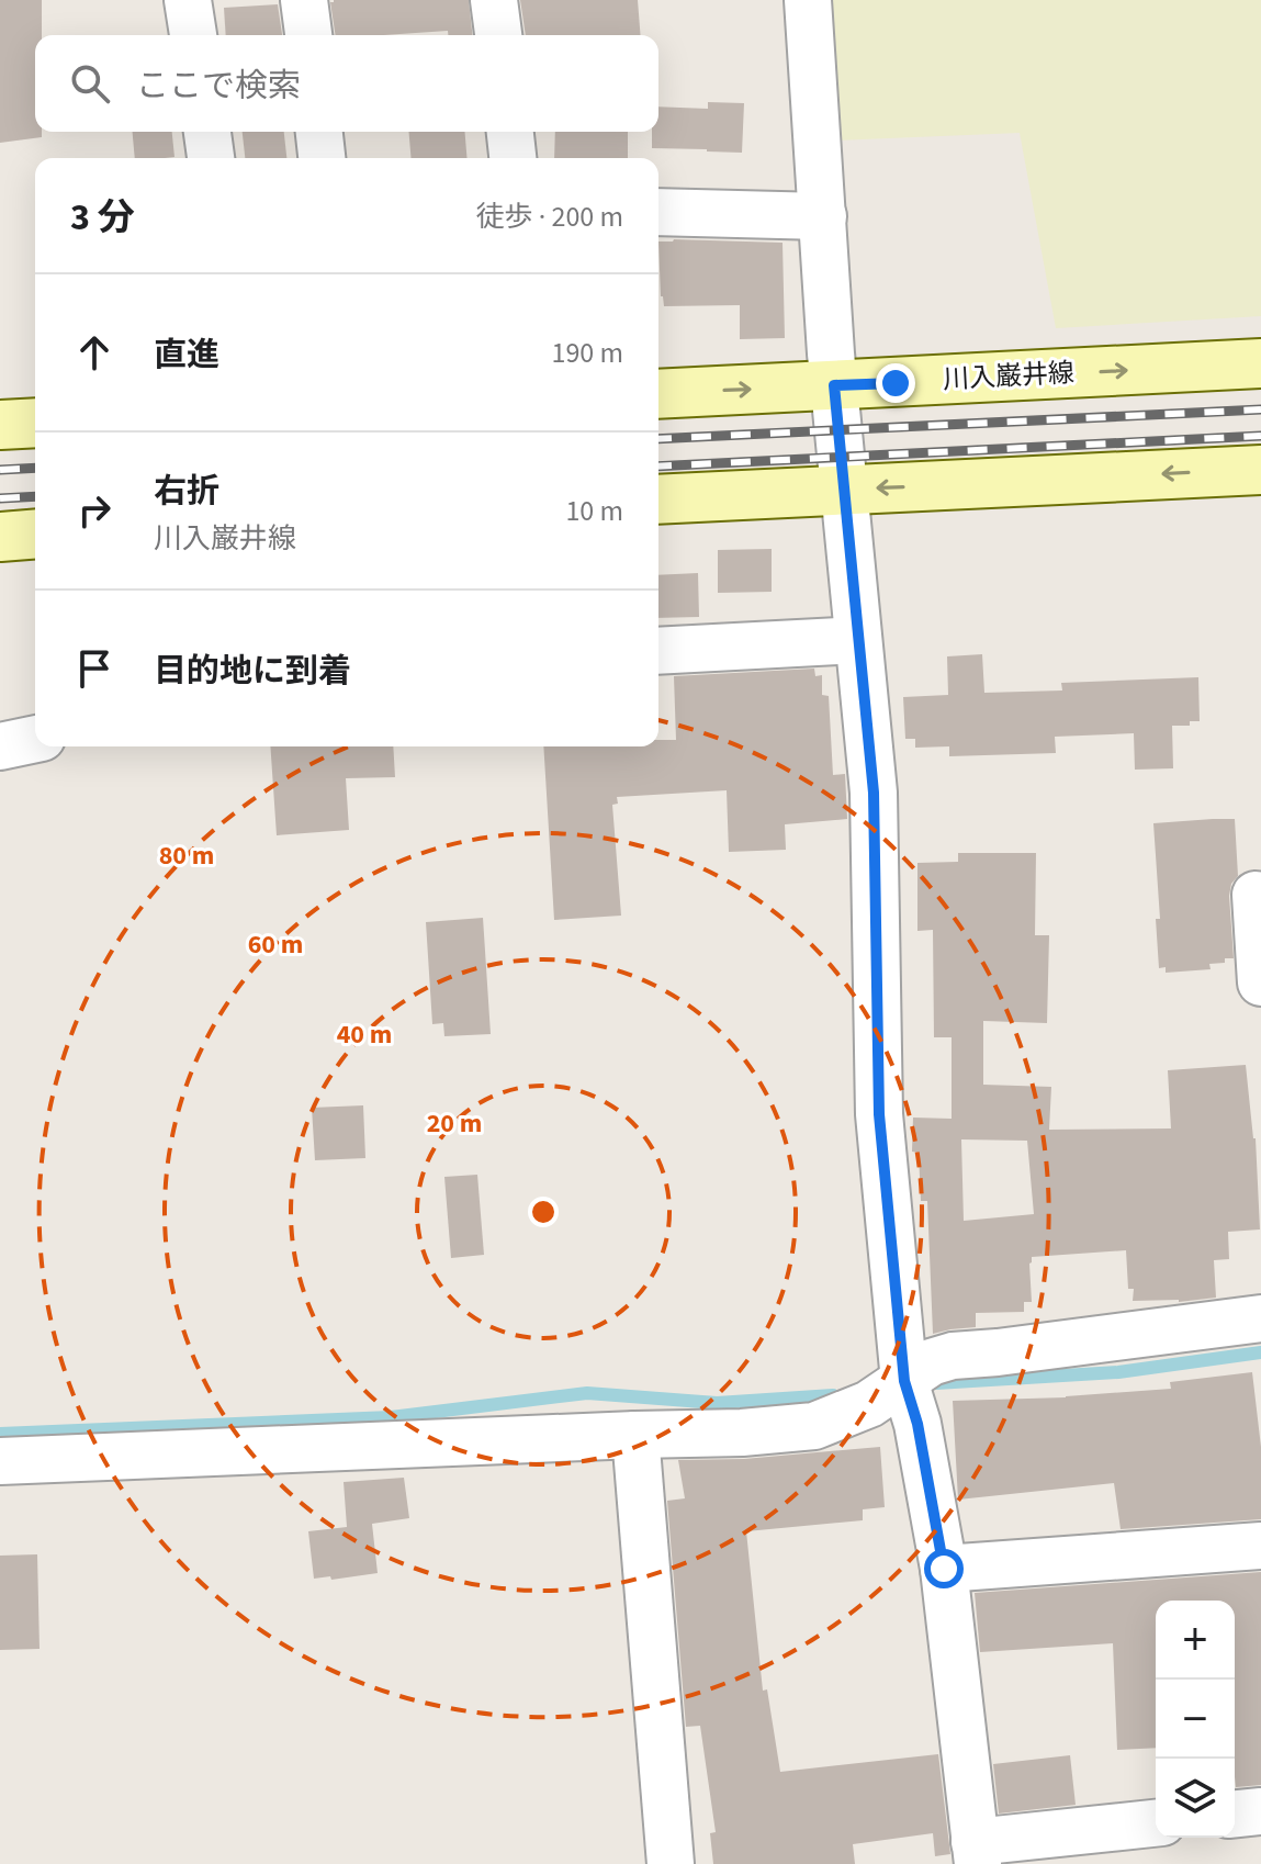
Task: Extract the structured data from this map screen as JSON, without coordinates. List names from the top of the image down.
{
  "streets": {
    "main road": ["川入巌井線"]
  },
  "page": {
    "search": "ここで検索",
    "heading": ["3 分", "徒歩 · 200 m"],
    "list": [
      ["直進", "190 m"],
      ["右折", "川入巌井線", "10 m"],
      "目的地に到着"
    ],
    "map_buttons": ["+", "−"]
  },
  "rings": [
    "80 m",
    "60 m",
    "40 m",
    "20 m"
  ]
}
